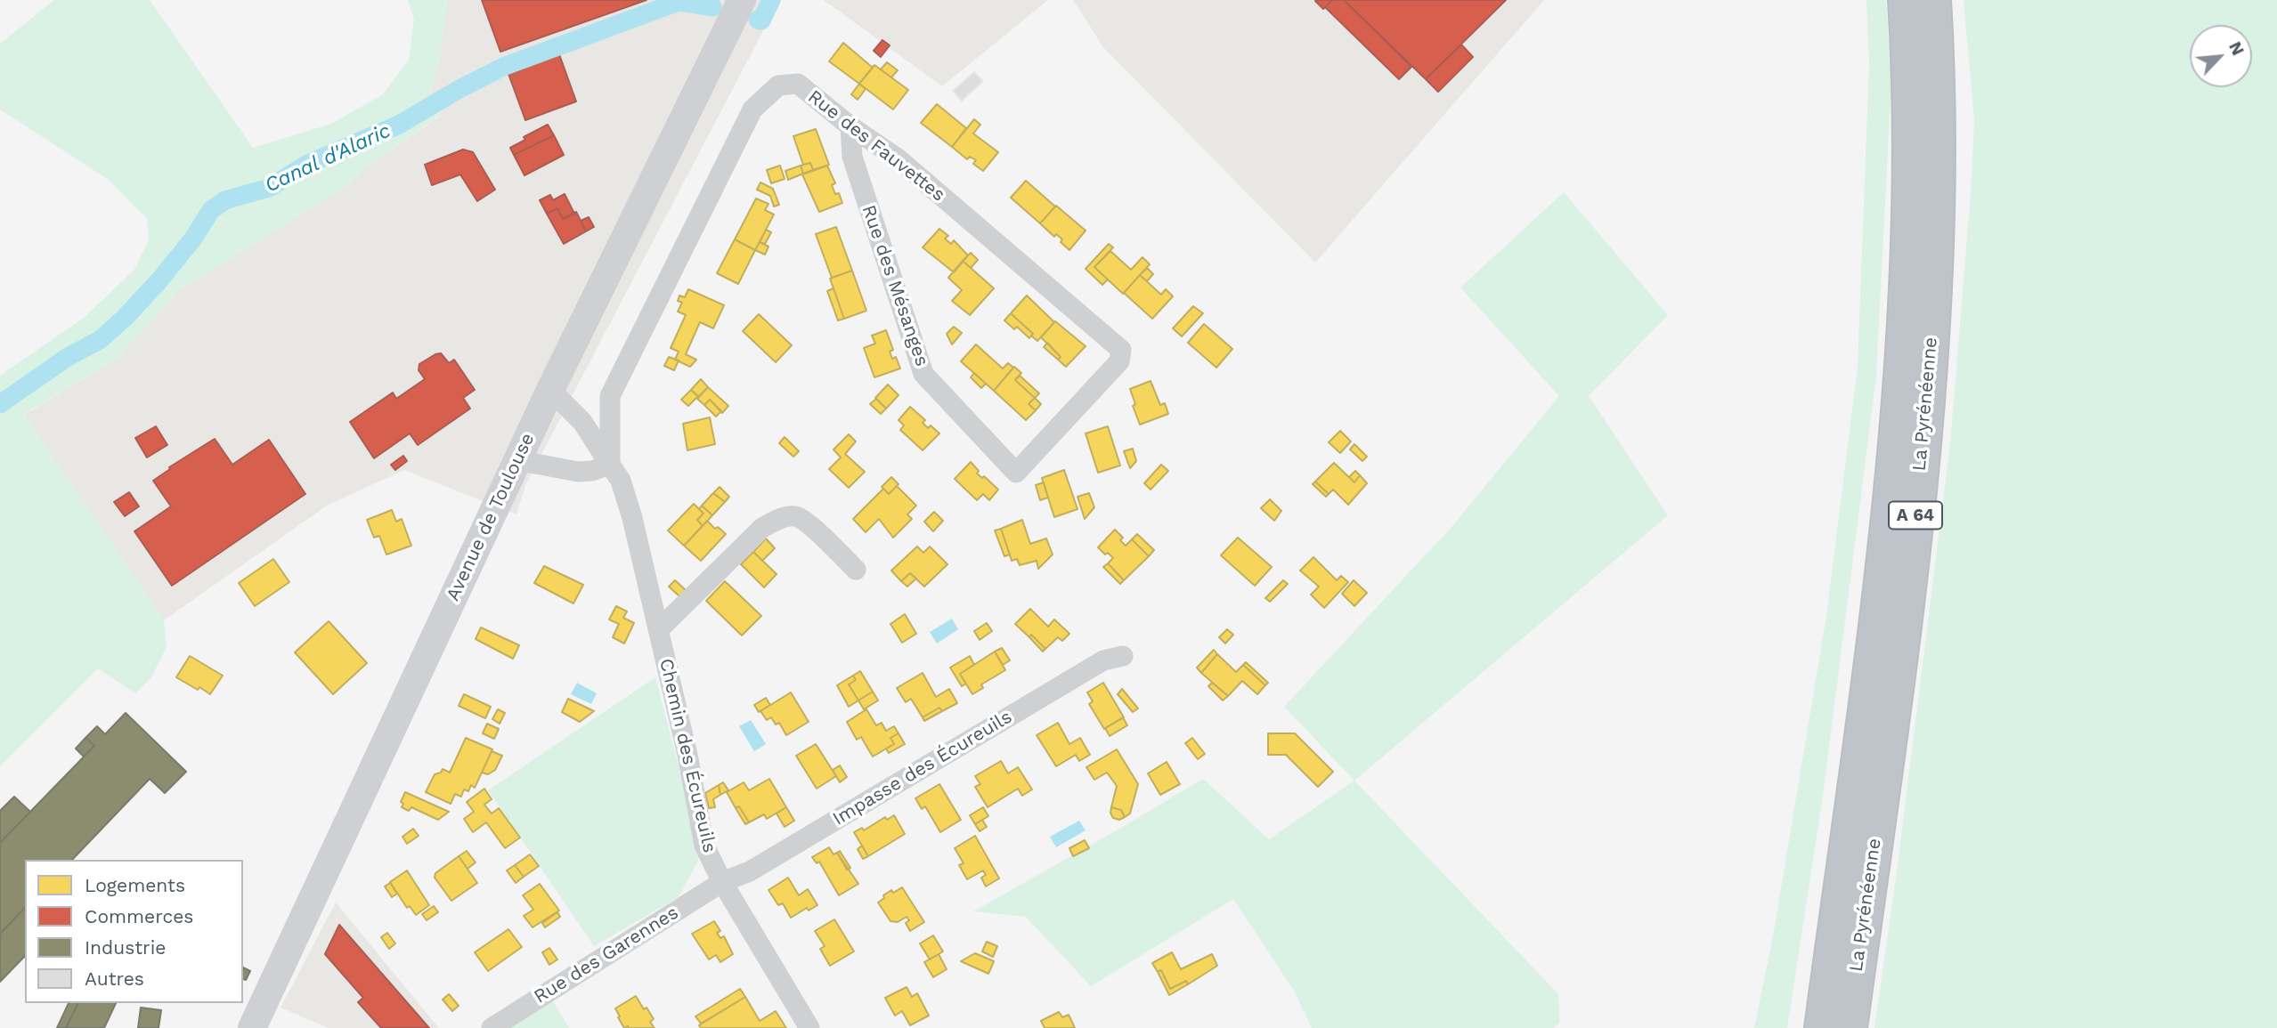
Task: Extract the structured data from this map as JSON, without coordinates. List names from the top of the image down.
{
  "streets": {
    "highway": ["La Pyrénéenne", "A 64"],
    "main road": ["Avenue de Toulouse"],
    "street": [
      "Rue des Fauvettes",
      "Rue des Mésanges",
      "Chemin des Écureuils",
      "Impasse des Écureuils",
      "Rue des Garennes"
    ]
  },
  "crossings": [
    ["Rue des Fauvettes", "Rue des Mésanges"],
    ["Rue des Fauvettes", "Chemin des Écureuils"],
    ["Avenue de Toulouse", "Chemin des Écureuils"],
    ["Chemin des Écureuils", "Impasse des Écureuils"],
    ["Chemin des Écureuils", "Rue des Garennes"],
    ["Impasse des Écureuils", "Rue des Garennes"]
  ],
  "water": ["Canal d'Alaric"],
  "legend": [
    "Logements",
    "Commerces",
    "Industrie",
    "Autres"
  ],
  "north": "top right"
}
